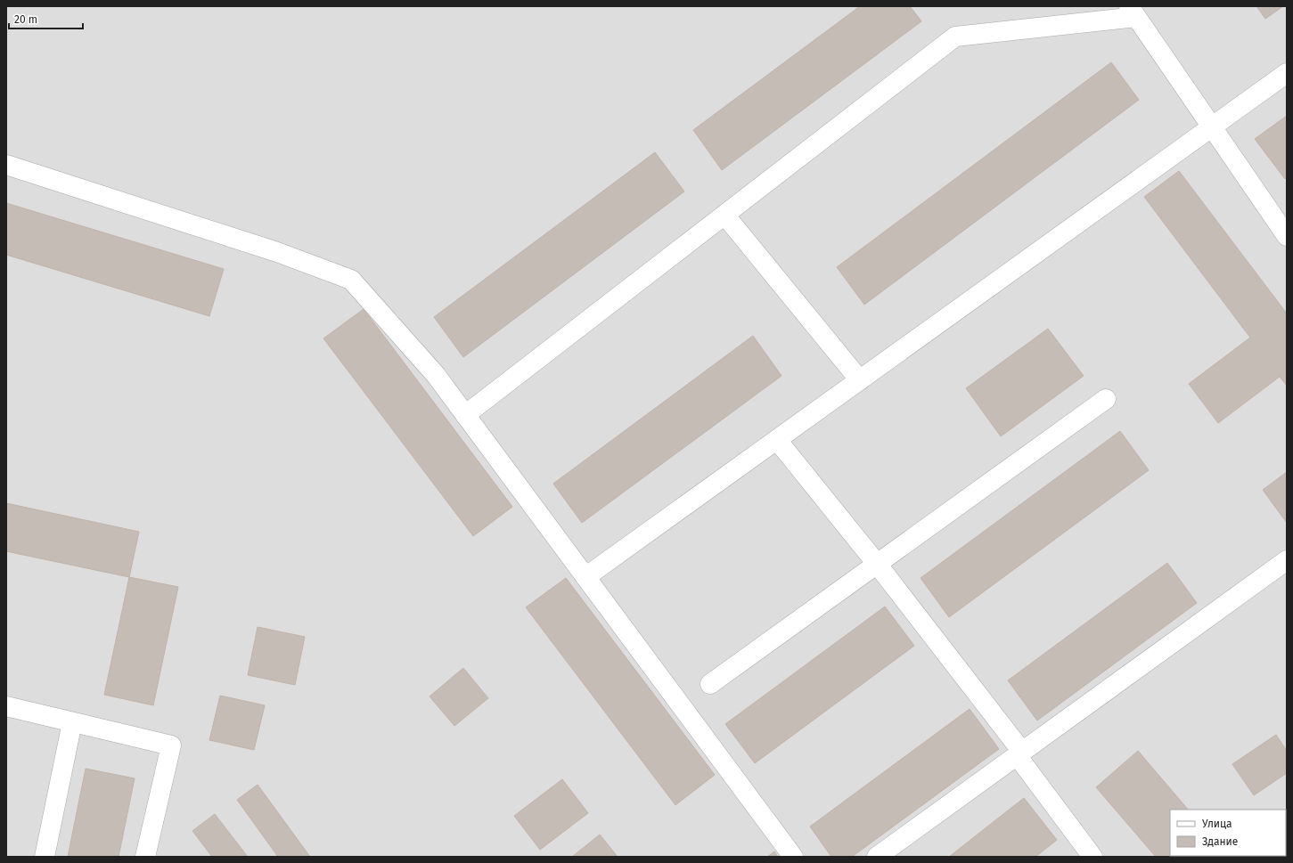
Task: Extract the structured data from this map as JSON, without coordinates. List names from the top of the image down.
{
  "legend": ["Улица", "Здание"],
  "scale_bar": "20 m"
}
